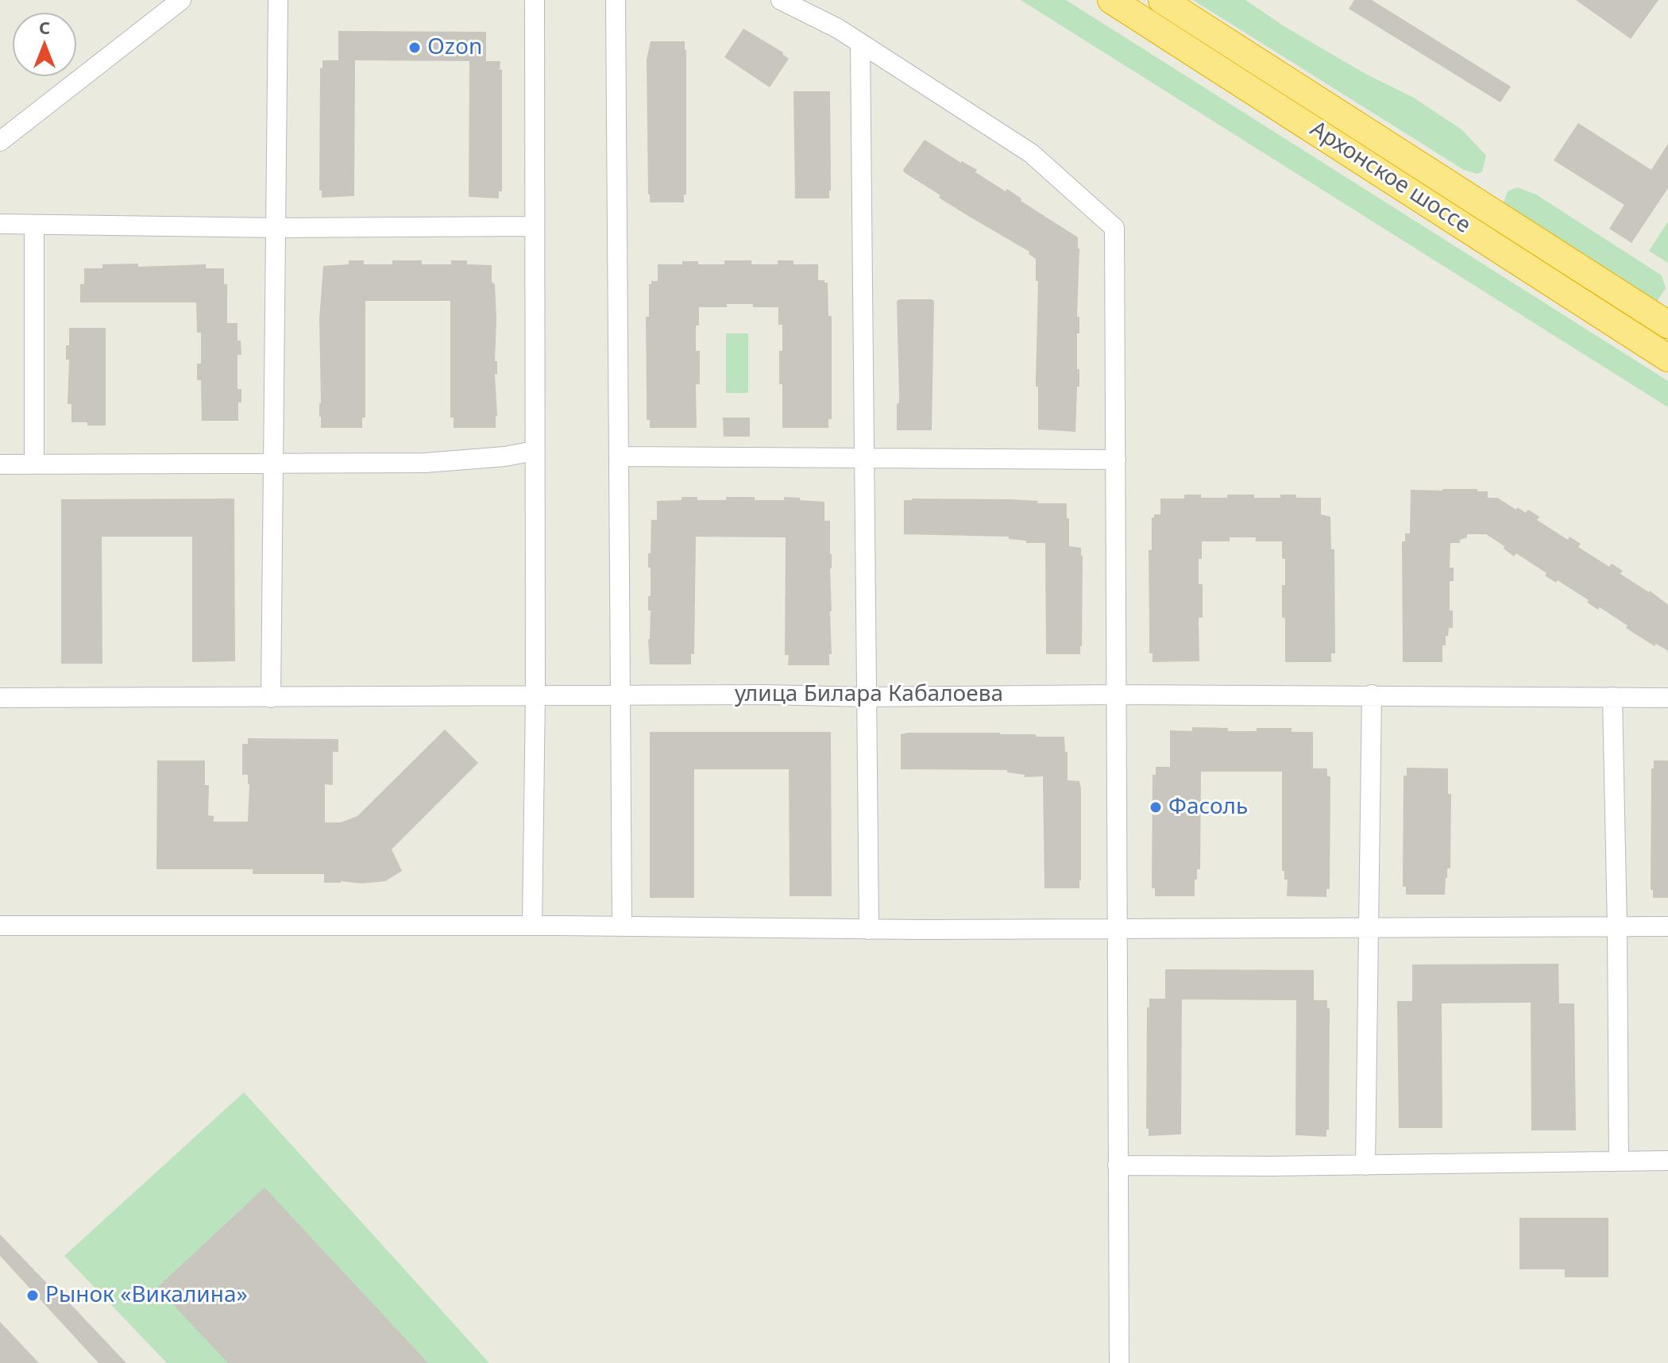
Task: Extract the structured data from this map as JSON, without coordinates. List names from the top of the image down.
{
  "streets": {
    "highway": ["Архонское шоссе"],
    "street": ["улица Билара Кабалоева"]
  },
  "places": ["Ozon", "Фасоль", "Рынок «Викалина»"],
  "north": "top"
}
